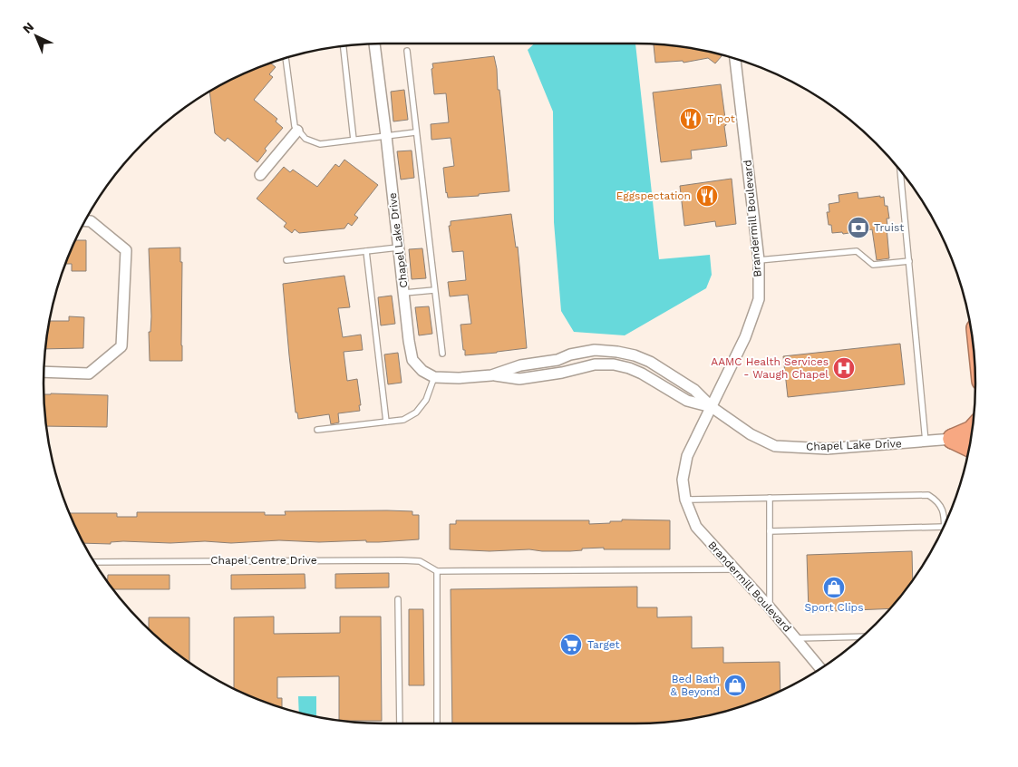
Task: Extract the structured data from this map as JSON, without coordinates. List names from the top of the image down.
{
  "streets": {
    "street": ["Brandermill Boulevard", "Chapel Lake Drive"],
    "lane": ["Chapel Centre Drive"]
  },
  "crossings": [
    ["Brandermill Boulevard", "Chapel Lake Drive"]
  ],
  "places": {
    "restaurant": ["T pot", "Eggspectation"],
    "bank": ["Truist"],
    "hospital": ["AAMC Health Services - Waugh Chapel"],
    "shop": ["Sport Clips", "Bed Bath & Beyond"],
    "supermarket": ["Target"]
  },
  "north": "top left"
}
